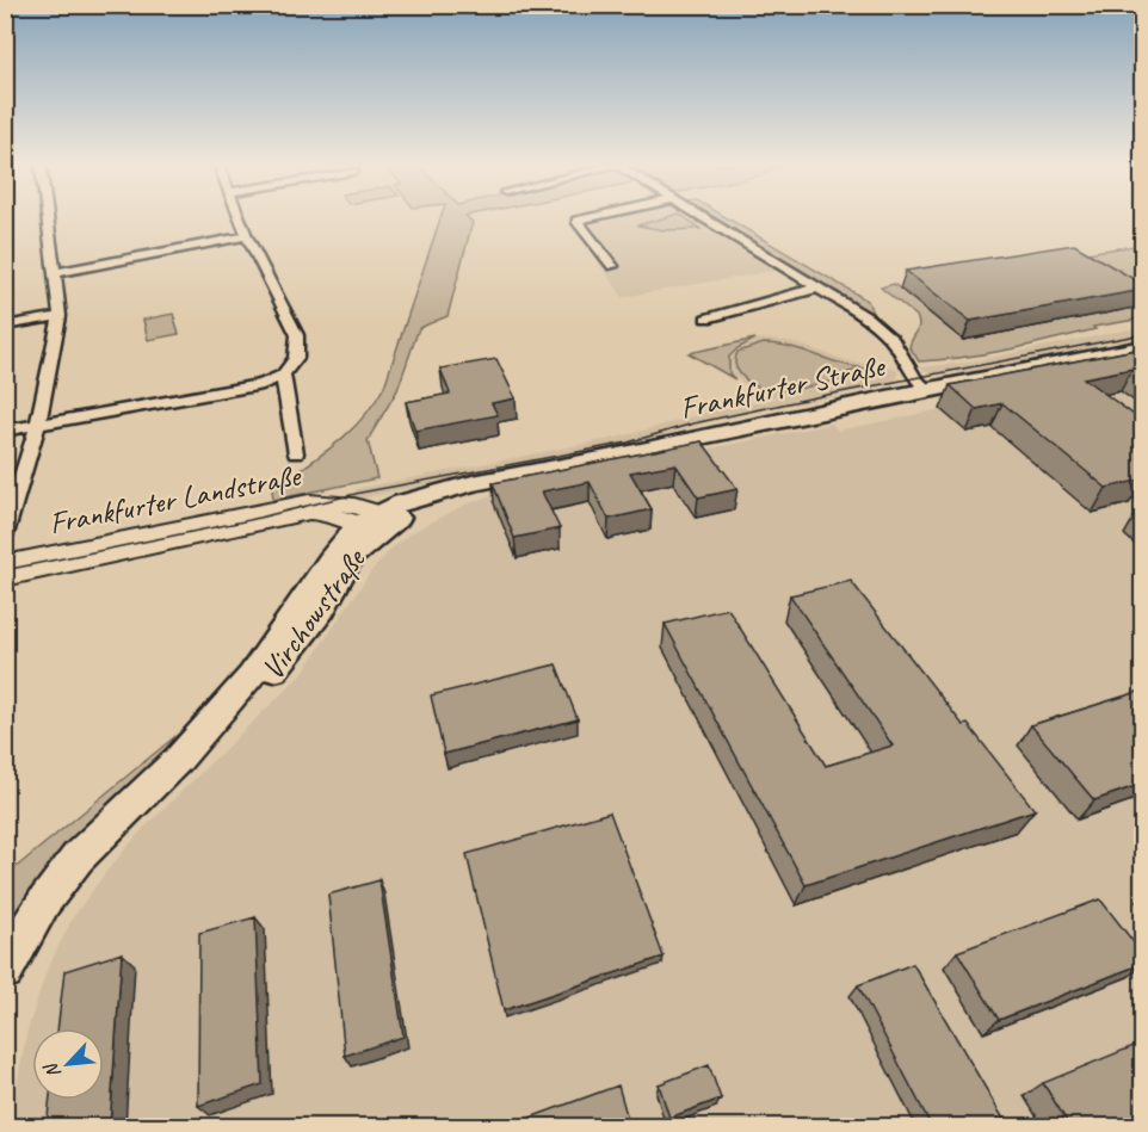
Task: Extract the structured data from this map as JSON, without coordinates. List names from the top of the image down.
{
  "streets": {
    "main road": ["Frankfurter Straße", "Virchowstraße"],
    "street": ["Frankfurter Landstraße"]
  },
  "crossings": [
    ["Frankfurter Straße", "Frankfurter Landstraße"],
    ["Frankfurter Straße", "Virchowstraße"],
    ["Frankfurter Landstraße", "Virchowstraße"]
  ],
  "north": "bottom left"
}
